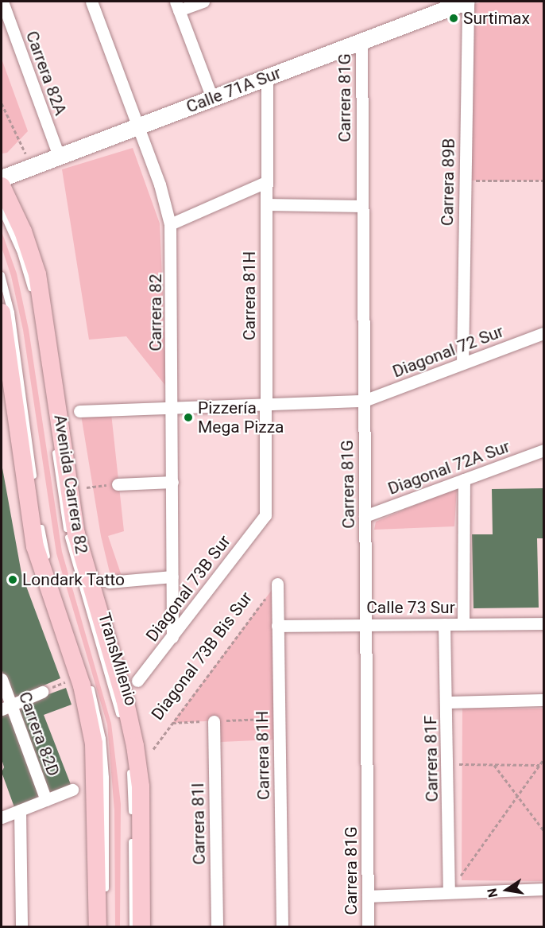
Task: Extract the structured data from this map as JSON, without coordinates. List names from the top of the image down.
{
  "streets": {
    "main road": ["Avenida Carrera 82"],
    "street": [
      "Carrera 82A",
      "Calle 71A Sur",
      "Carrera 81G",
      "Carrera 89B",
      "Carrera 81H",
      "Carrera 82",
      "Diagonal 72 Sur",
      "Diagonal 72A Sur",
      "Diagonal 73B Sur",
      "Calle 73 Sur",
      "Carrera 82D",
      "Carrera 81F",
      "Carrera 81I"
    ],
    "lane": ["TransMilenio"],
    "path": ["Diagonal 73B Bis Sur"]
  },
  "crossings": [
    ["Carrera 82A", "Calle 71A Sur"],
    ["Calle 71A Sur", "Carrera 81G"],
    ["Calle 71A Sur", "Carrera 89B"],
    ["Calle 71A Sur", "Carrera 81H"],
    ["Calle 71A Sur", "Carrera 82"],
    ["Carrera 81G", "Diagonal 72 Sur"],
    ["Carrera 81G", "Diagonal 72A Sur"],
    ["Carrera 81G", "Calle 73 Sur"],
    ["Carrera 89B", "Diagonal 72 Sur"],
    ["Carrera 81H", "Diagonal 72 Sur"],
    ["Carrera 81H", "Diagonal 73B Sur"],
    ["Carrera 81H", "Calle 73 Sur"],
    ["Carrera 81H", "Diagonal 73B Bis Sur"],
    ["Carrera 82", "Diagonal 72 Sur"],
    ["Carrera 82", "Diagonal 73B Sur"],
    ["Calle 73 Sur", "Carrera 81F"]
  ],
  "places": ["Surtimax", "Pizzería Mega Pizza", "Londark Tatto"],
  "north": "left"
}
